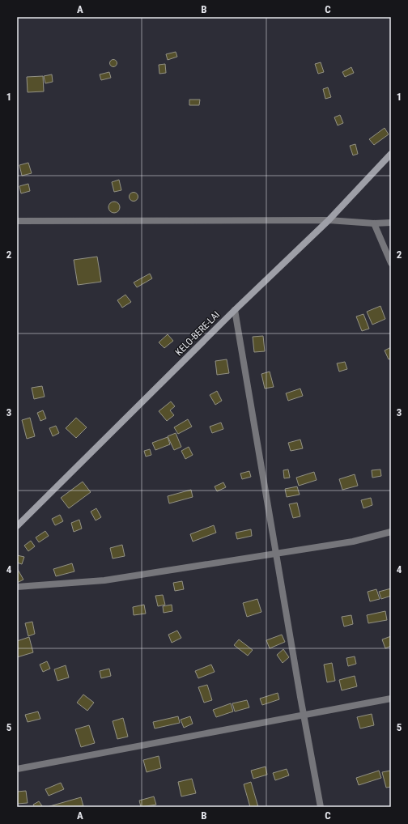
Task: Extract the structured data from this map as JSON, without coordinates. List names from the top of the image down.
{
  "streets": {
    "main road": ["KELO-BERE-LAI"]
  },
  "grid": {
    "columns": ["A", "B", "C"],
    "rows": [
      "1",
      "2",
      "3",
      "4",
      "5"
    ]
  }
}
